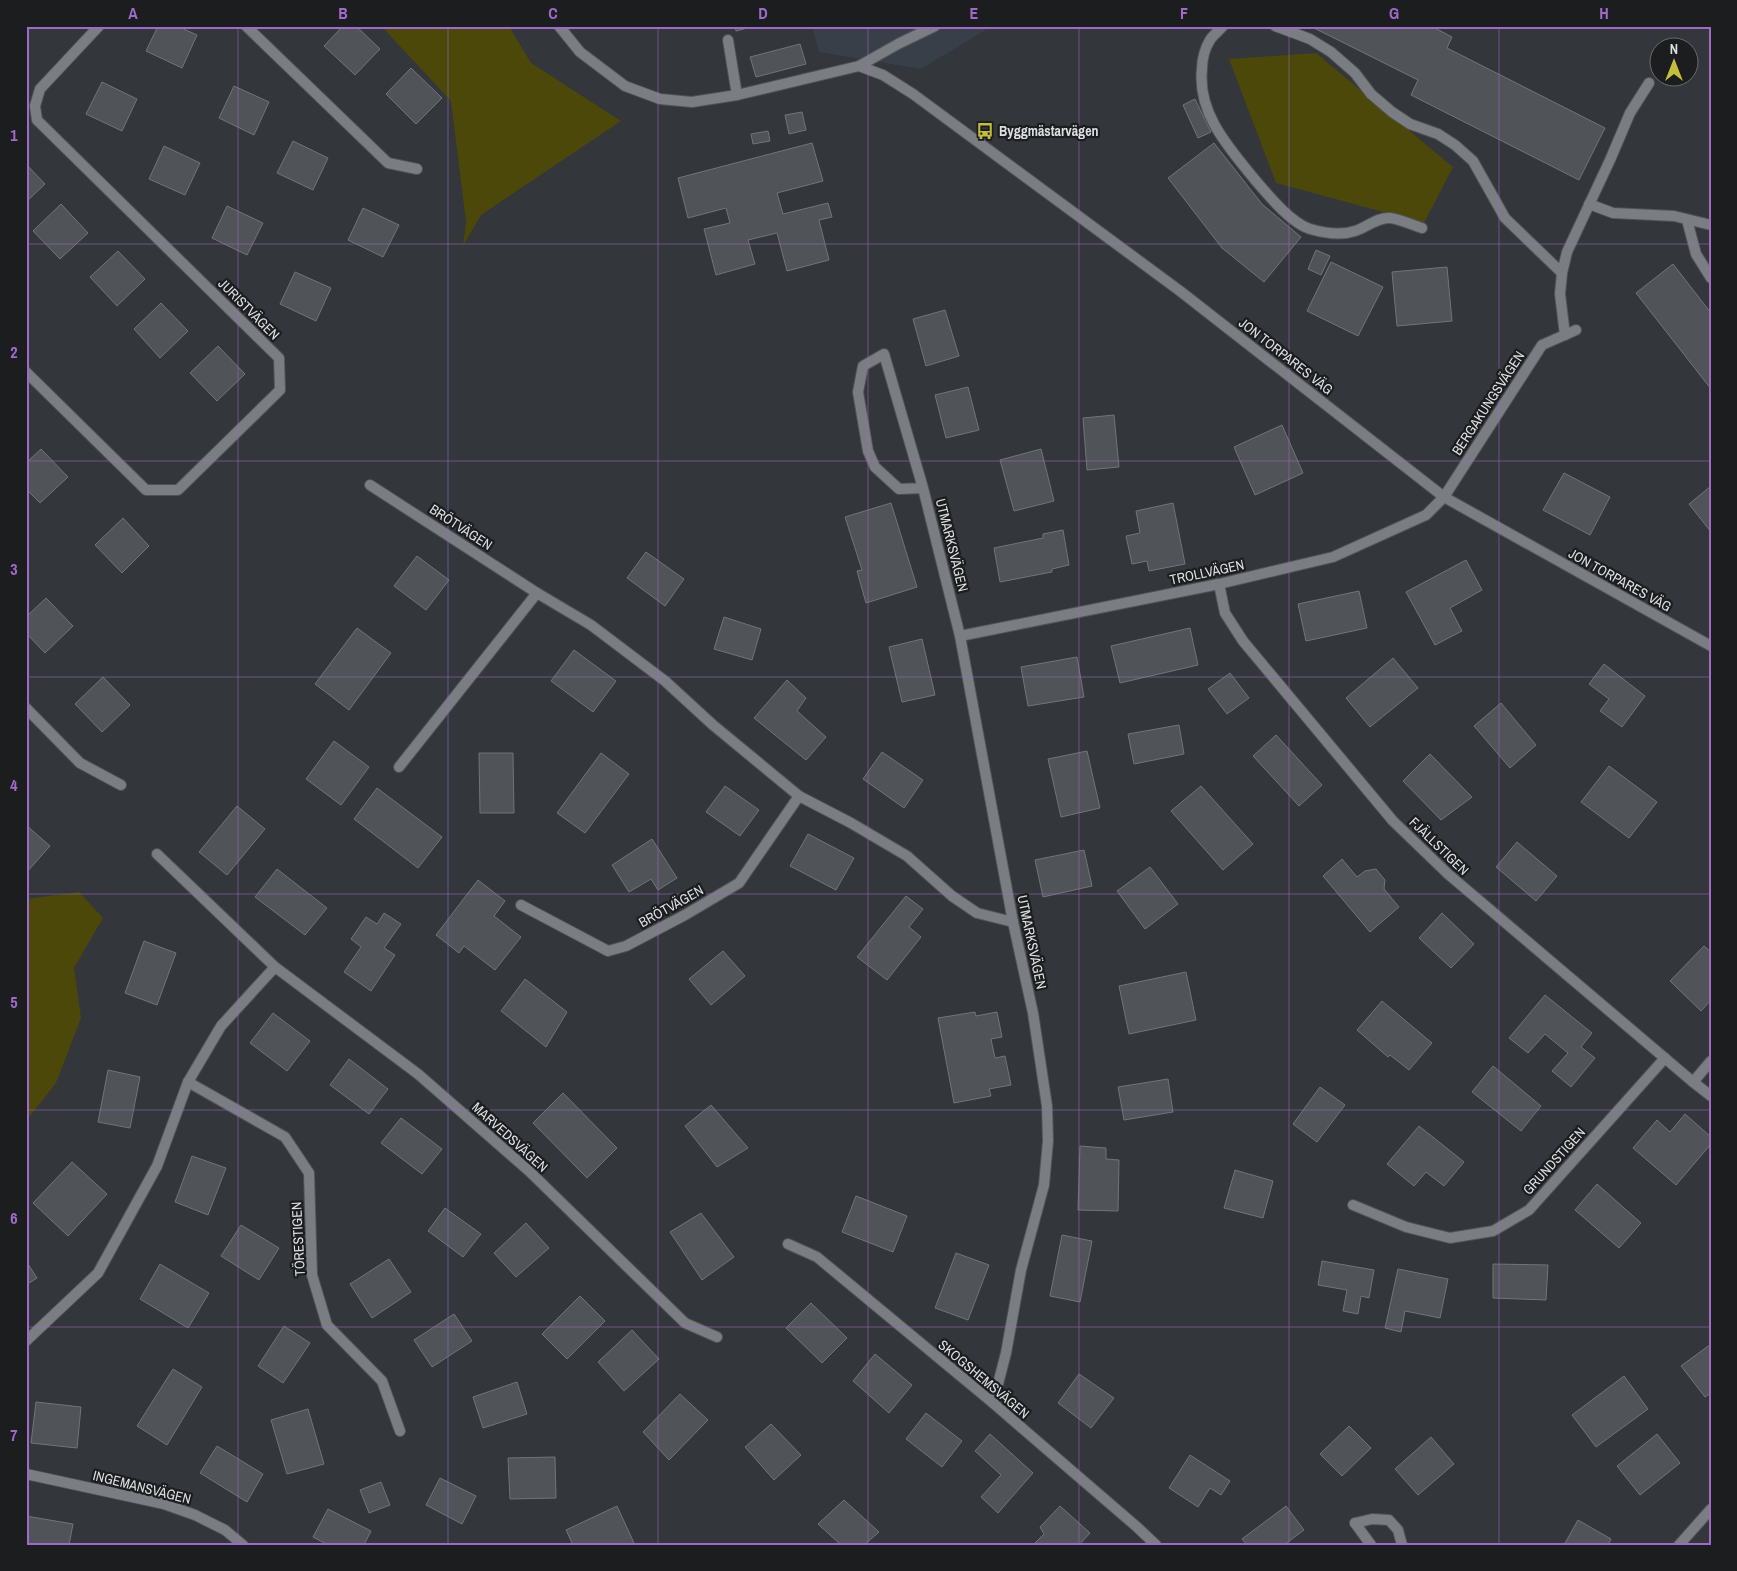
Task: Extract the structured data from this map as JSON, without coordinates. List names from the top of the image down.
{
  "streets": {
    "street": [
      "JURISTVÄGEN",
      "JON TORPARES VÄG",
      "BERGAKUNGSVÄGEN",
      "BRÖTVÄGEN",
      "UTMARKSVÄGEN",
      "TROLLVÄGEN",
      "FJÄLLSTIGEN",
      "MARVEDSVÄGEN",
      "GRUNDSTIGEN",
      "TÖRESTIGEN",
      "SKOGSHEMSVÄGEN",
      "INGEMANSVÄGEN"
    ]
  },
  "crossings": [
    ["JON TORPARES VÄG", "BERGAKUNGSVÄGEN"],
    ["JON TORPARES VÄG", "TROLLVÄGEN"],
    ["BERGAKUNGSVÄGEN", "TROLLVÄGEN"],
    ["BRÖTVÄGEN", "UTMARKSVÄGEN"],
    ["UTMARKSVÄGEN", "TROLLVÄGEN"],
    ["UTMARKSVÄGEN", "SKOGSHEMSVÄGEN"],
    ["TROLLVÄGEN", "FJÄLLSTIGEN"],
    ["FJÄLLSTIGEN", "GRUNDSTIGEN"]
  ],
  "places": {
    "bus stop": ["Byggmästarvägen"]
  },
  "north": "top",
  "grid": {
    "columns": [
      "A",
      "B",
      "C",
      "D",
      "E",
      "F",
      "G",
      "H"
    ],
    "rows": [
      "1",
      "2",
      "3",
      "4",
      "5",
      "6",
      "7"
    ]
  }
}
